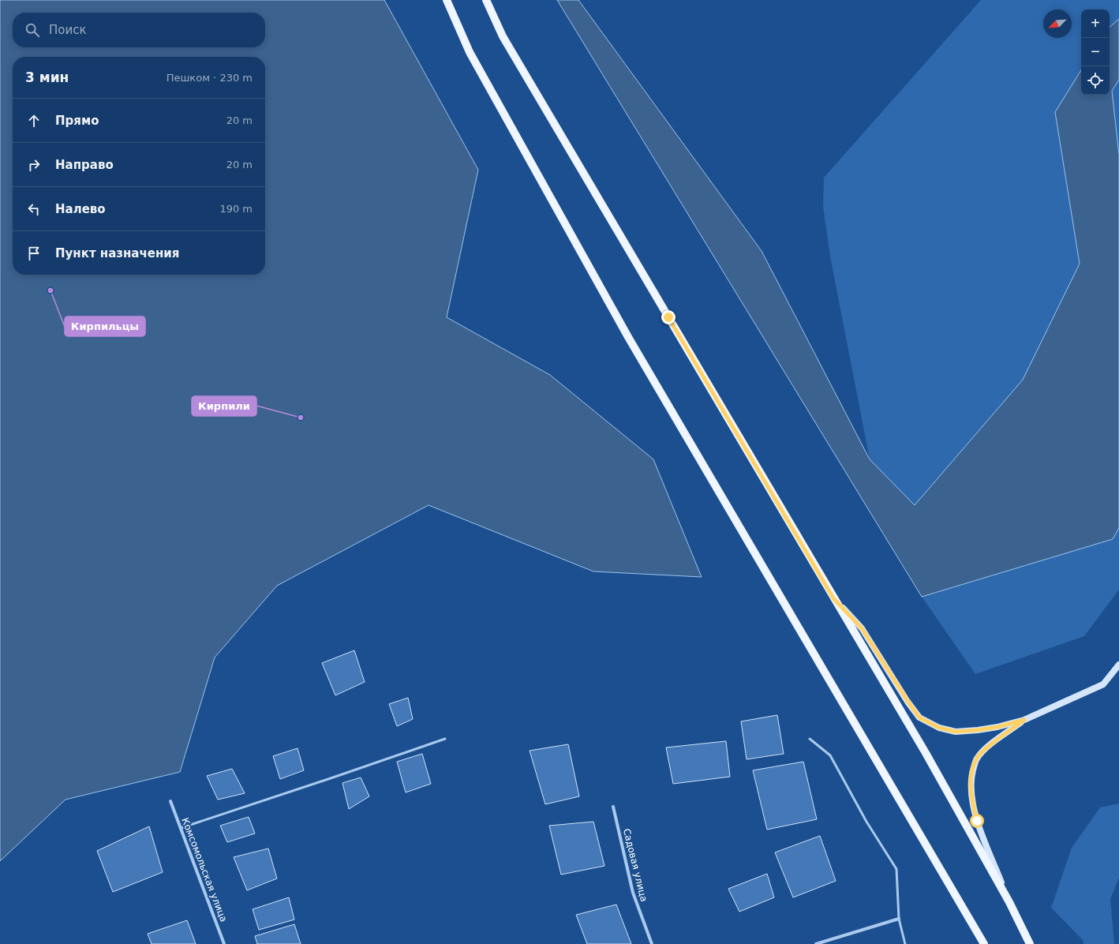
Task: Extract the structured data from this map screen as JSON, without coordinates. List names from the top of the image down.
{
  "streets": {
    "street": ["Садовая улица", "Комсомольская улица"]
  },
  "places": ["Кирпильцы", "Кирпили"],
  "north": "bottom left",
  "page": {
    "map_buttons": ["+", "−"],
    "search": "Поиск",
    "heading": ["3 мин", "Пешком · 230 m"],
    "list": [
      ["Прямо", "20 m"],
      ["Направо", "20 m"],
      ["Налево", "190 m"],
      "Пункт назначения"
    ]
  }
}
